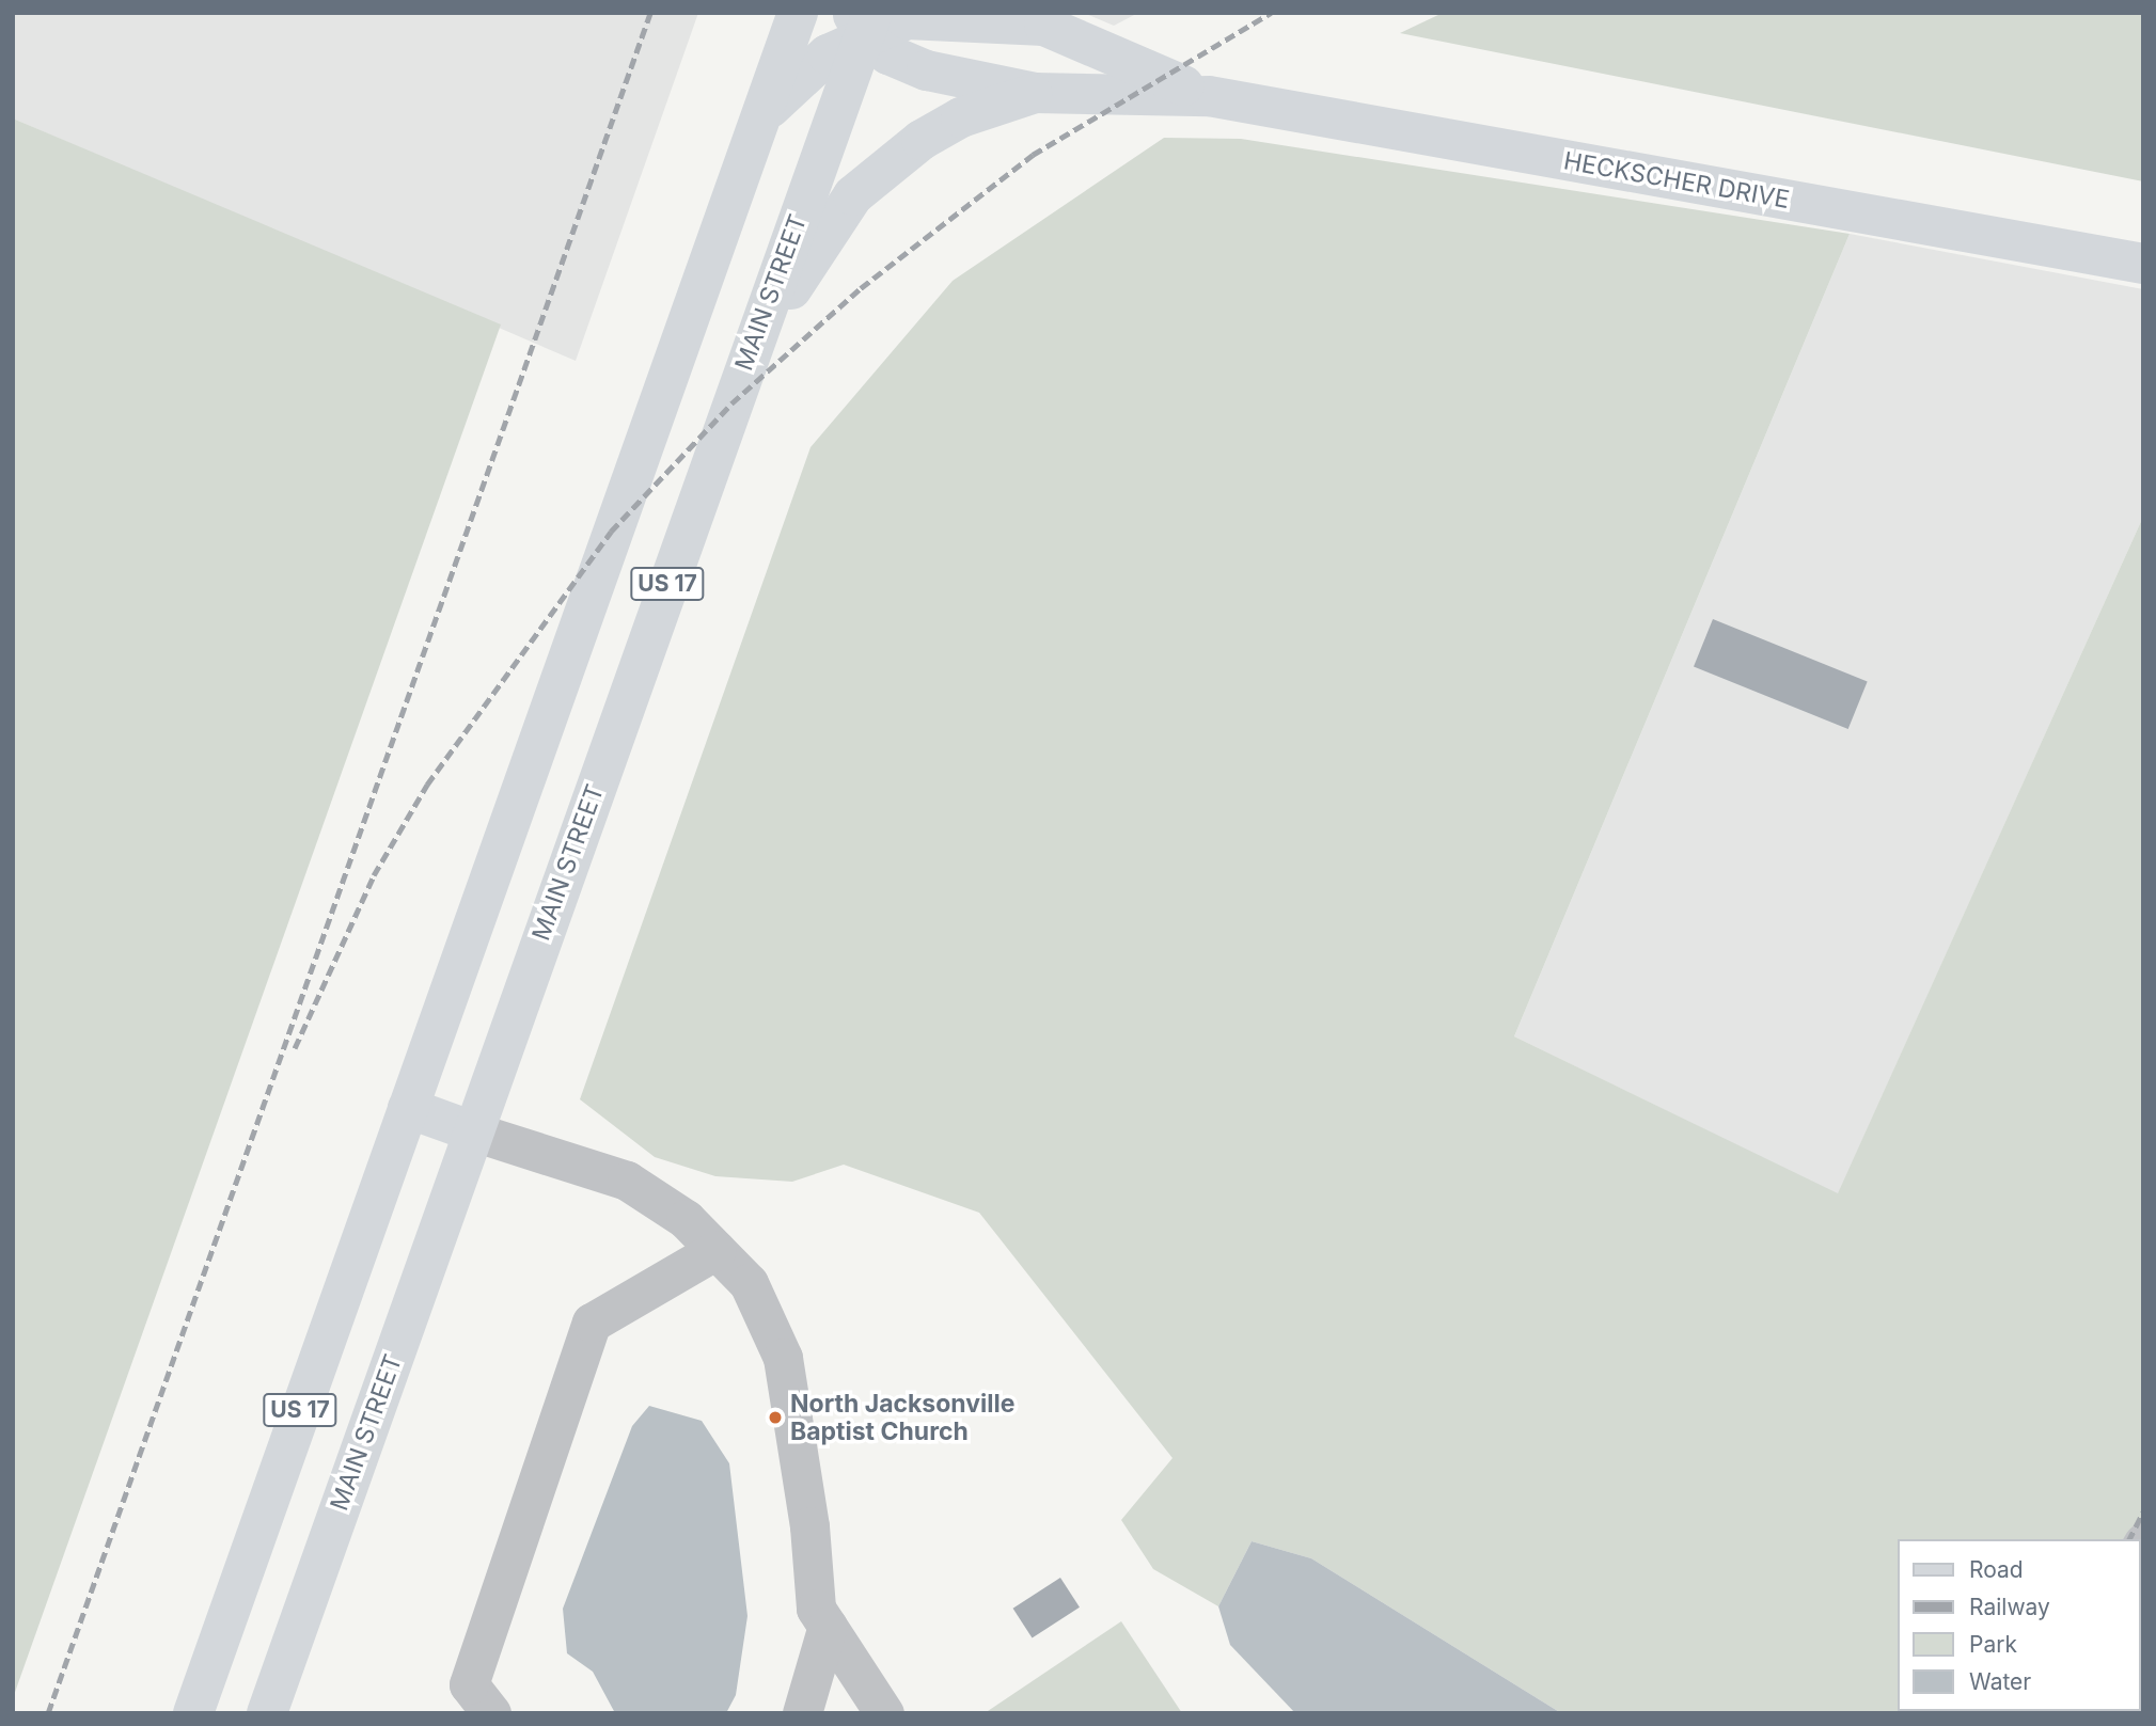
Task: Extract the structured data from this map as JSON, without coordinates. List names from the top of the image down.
{
  "streets": {
    "main road": ["HECKSCHER DRIVE", "MAIN STREET", "US 17"]
  },
  "crossings": [
    ["HECKSCHER DRIVE", "MAIN STREET"]
  ],
  "places": ["North Jacksonville Baptist Church"],
  "legend": [
    "Road",
    "Railway",
    "Park",
    "Water"
  ]
}
